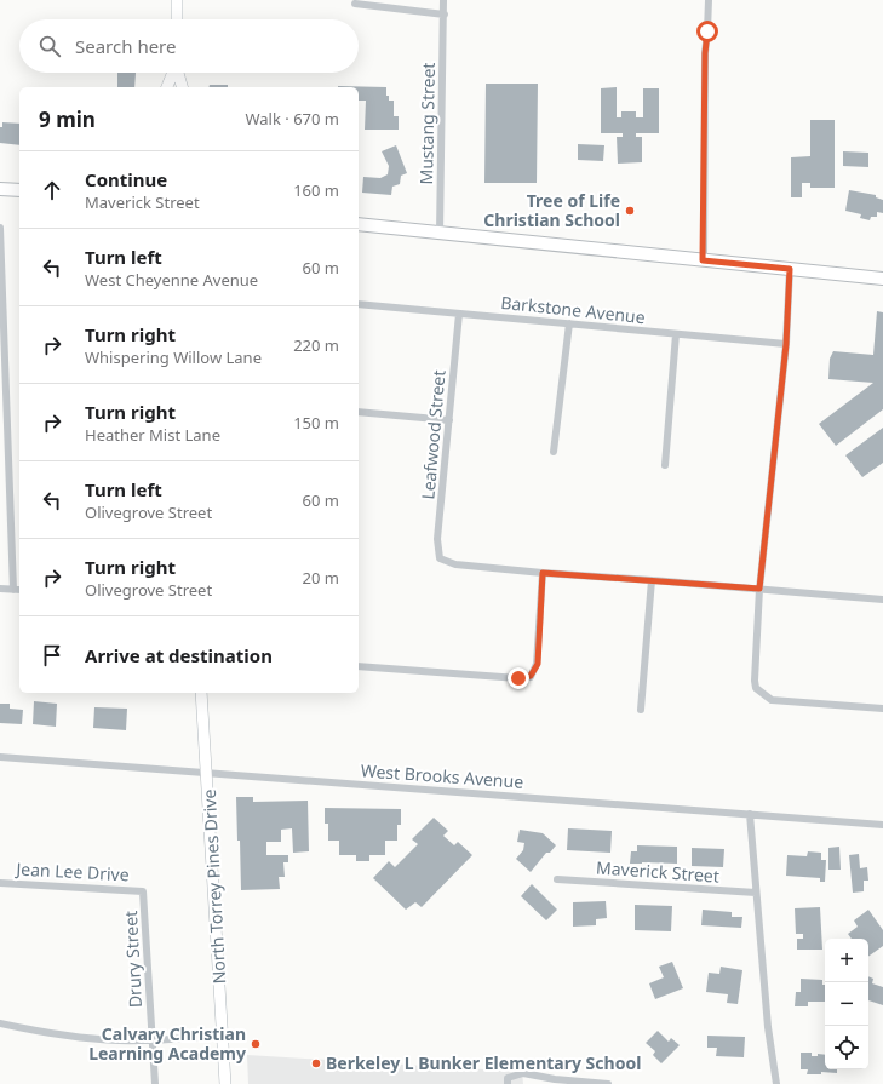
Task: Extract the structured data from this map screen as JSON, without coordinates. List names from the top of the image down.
{
  "streets": {
    "main road": ["North Torrey Pines Drive"],
    "street": [
      "Mustang Street",
      "Barkstone Avenue",
      "Leafwood Street",
      "West Brooks Avenue",
      "Jean Lee Drive",
      "Maverick Street",
      "Drury Street"
    ]
  },
  "crossings": [
    ["Barkstone Avenue", "Leafwood Street"],
    ["West Brooks Avenue", "North Torrey Pines Drive"],
    ["Jean Lee Drive", "Drury Street"]
  ],
  "places": ["Tree of Life Christian School", "Calvary Christian Learning Academy", "Berkeley L Bunker Elementary School"],
  "page": {
    "search": "Search here",
    "heading": ["9 min", "Walk · 670 m"],
    "list": [
      ["Continue", "Maverick Street", "160 m"],
      ["Turn left", "West Cheyenne Avenue", "60 m"],
      ["Turn right", "Whispering Willow Lane", "220 m"],
      ["Turn right", "Heather Mist Lane", "150 m"],
      ["Turn left", "Olivegrove Street", "60 m"],
      ["Turn right", "Olivegrove Street", "20 m"],
      "Arrive at destination"
    ],
    "map_buttons": ["+", "−"]
  }
}
